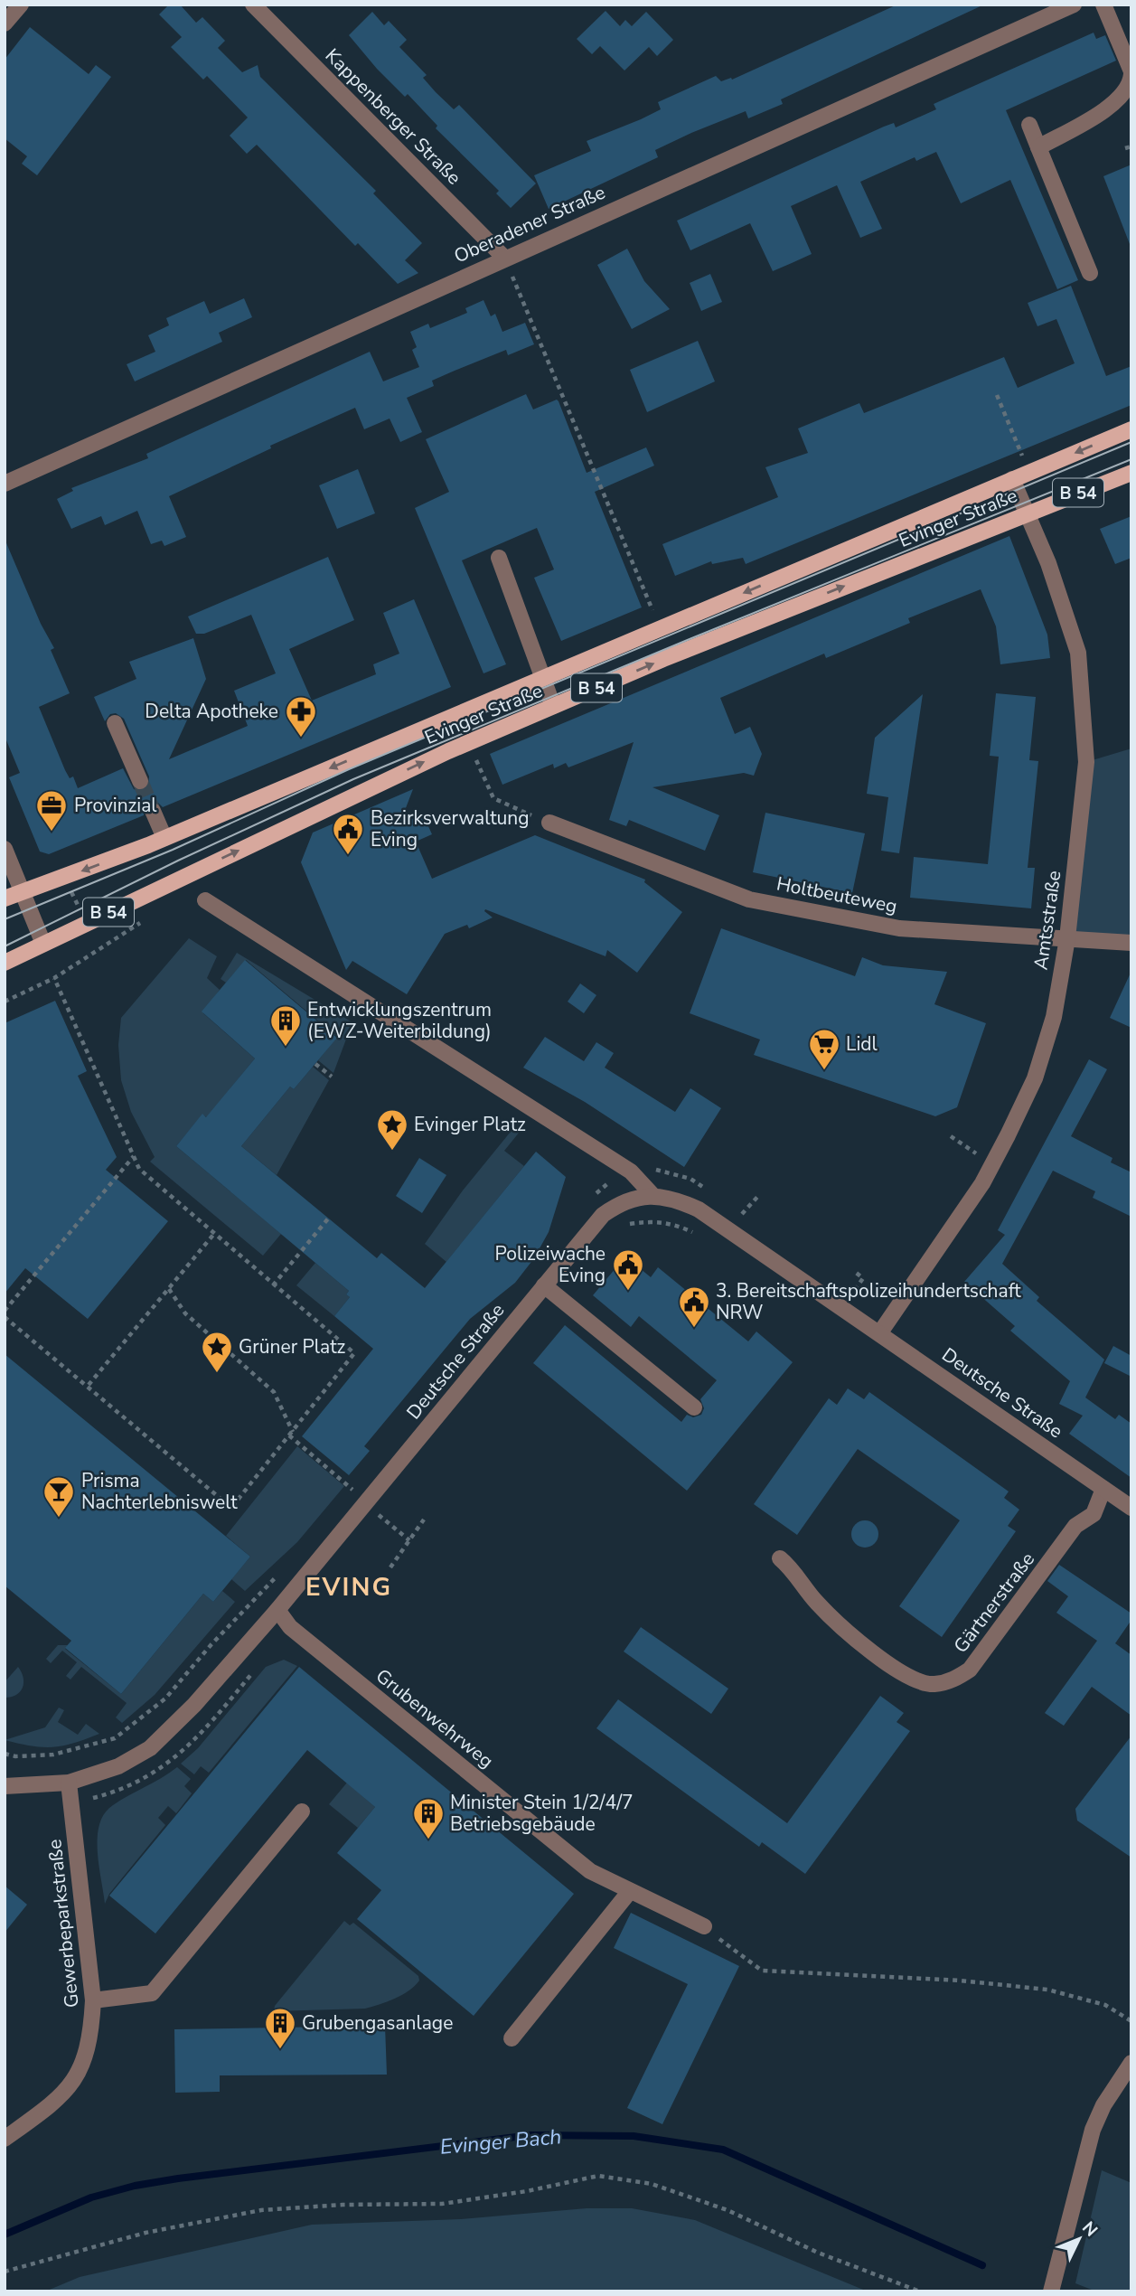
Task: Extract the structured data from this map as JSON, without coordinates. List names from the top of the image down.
{
  "streets": {
    "main road": ["B 54", "Evinger Straße"],
    "street": [
      "Kappenberger Straße",
      "Oberadener Straße",
      "Holtbeuteweg",
      "Amtsstraße",
      "Deutsche Straße",
      "Gärtnerstraße",
      "Grubenwehrweg",
      "Gewerbeparkstraße"
    ]
  },
  "crossings": [
    ["Kappenberger Straße", "Oberadener Straße"],
    ["Evinger Straße", "Amtsstraße"],
    ["Holtbeuteweg", "Amtsstraße"],
    ["Amtsstraße", "Deutsche Straße"],
    ["Deutsche Straße", "Gärtnerstraße"],
    ["Deutsche Straße", "Grubenwehrweg"],
    ["Deutsche Straße", "Gewerbeparkstraße"]
  ],
  "districts": ["EVING"],
  "water": ["Evinger Bach"],
  "places": {
    "pharmacy": ["Delta Apotheke"],
    "office": ["Provinzial"],
    "public building": ["Bezirksverwaltung Eving", "Polizeiwache Eving", "3. Bereitschaftspolizeihundertschaft NRW"],
    "building": ["Entwicklungszentrum (EWZ-Weiterbildung)", "Minister Stein 1/2/4/7 Betriebsgebäude", "Grubengasanlage"],
    "supermarket": ["Lidl"],
    "place": ["Evinger Platz", "Grüner Platz"],
    "bar": ["Prisma Nachterlebniswelt"]
  },
  "north": "top right"
}
